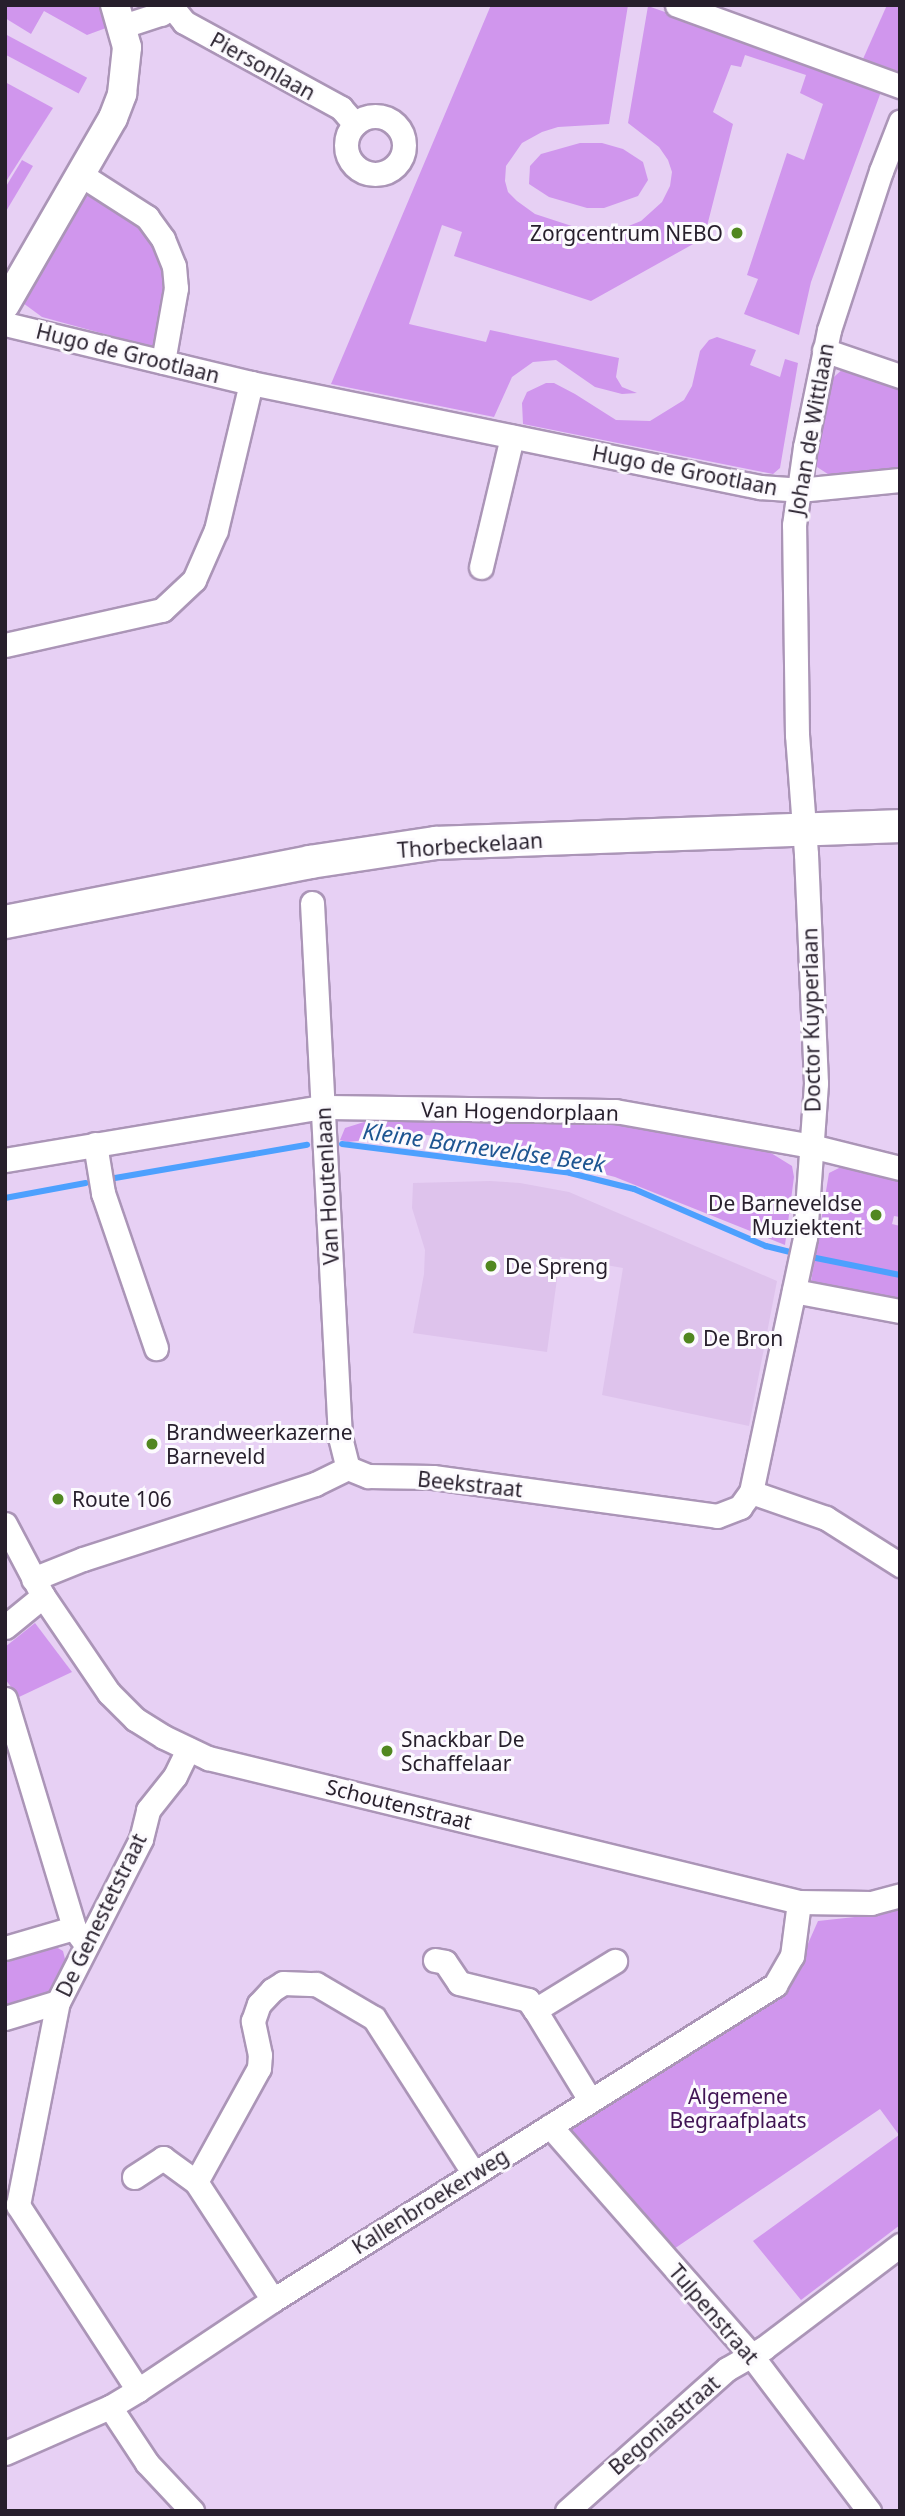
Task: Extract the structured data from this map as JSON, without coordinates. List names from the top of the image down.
{
  "streets": {
    "main road": ["Thorbeckelaan"],
    "street": [
      "Piersonlaan",
      "Hugo de Grootlaan",
      "Johan de Wittlaan",
      "Doctor Kuyperlaan",
      "Van Hogendorplaan",
      "Van Houtenlaan",
      "Beekstraat",
      "Schoutenstraat",
      "De Genestetstraat",
      "Kallenbroekerweg",
      "Tulpenstraat",
      "Begoniastraat"
    ]
  },
  "crossings": [
    ["Hugo de Grootlaan", "Johan de Wittlaan"],
    ["Johan de Wittlaan", "Thorbeckelaan"],
    ["Johan de Wittlaan", "Doctor Kuyperlaan"],
    ["Thorbeckelaan", "Doctor Kuyperlaan"],
    ["Doctor Kuyperlaan", "Van Hogendorplaan"],
    ["Doctor Kuyperlaan", "Beekstraat"],
    ["Van Hogendorplaan", "Van Houtenlaan"],
    ["Van Houtenlaan", "Beekstraat"],
    ["Schoutenstraat", "De Genestetstraat"],
    ["Schoutenstraat", "Kallenbroekerweg"],
    ["De Genestetstraat", "Kallenbroekerweg"],
    ["Kallenbroekerweg", "Tulpenstraat"],
    ["Tulpenstraat", "Begoniastraat"]
  ],
  "water": ["Kleine Barneveldse Beek"],
  "parks": ["Algemene Begraafplaats"],
  "places": [
    "Zorgcentrum NEBO",
    "De Barneveldse Muziektent",
    "De Spreng",
    "De Bron",
    "Brandweerkazerne Barneveld",
    "Route 106",
    "Snackbar De Schaffelaar"
  ]
}
